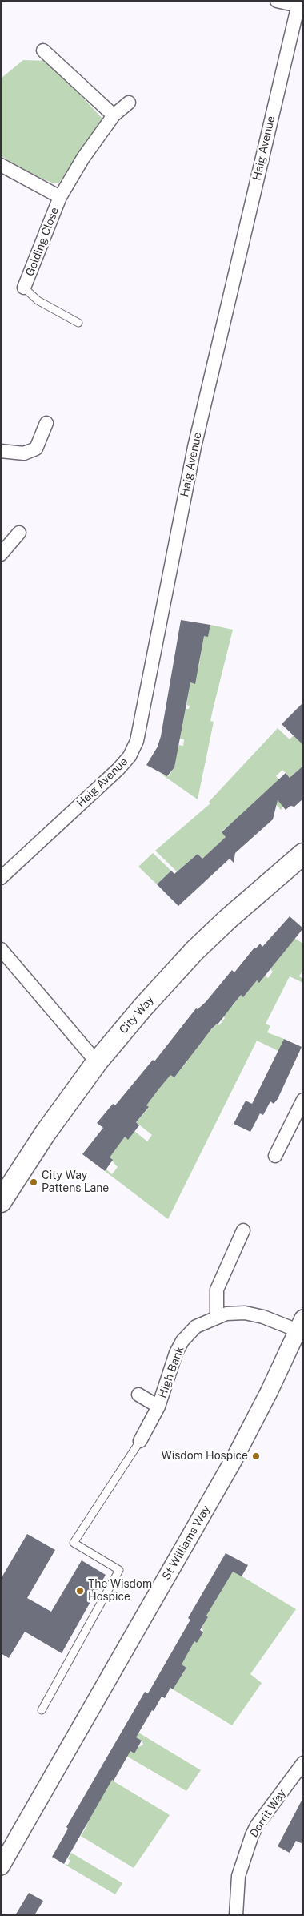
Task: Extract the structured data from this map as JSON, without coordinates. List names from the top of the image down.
{
  "streets": {
    "main road": ["City Way"],
    "street": [
      "Haig Avenue",
      "Golding Close",
      "High Bank",
      "St Williams Way",
      "Dorrit Way"
    ]
  },
  "crossings": [
    ["High Bank", "St Williams Way"]
  ],
  "places": ["City Way Pattens Lane", "Wisdom Hospice", "The Wisdom Hospice"]
}
